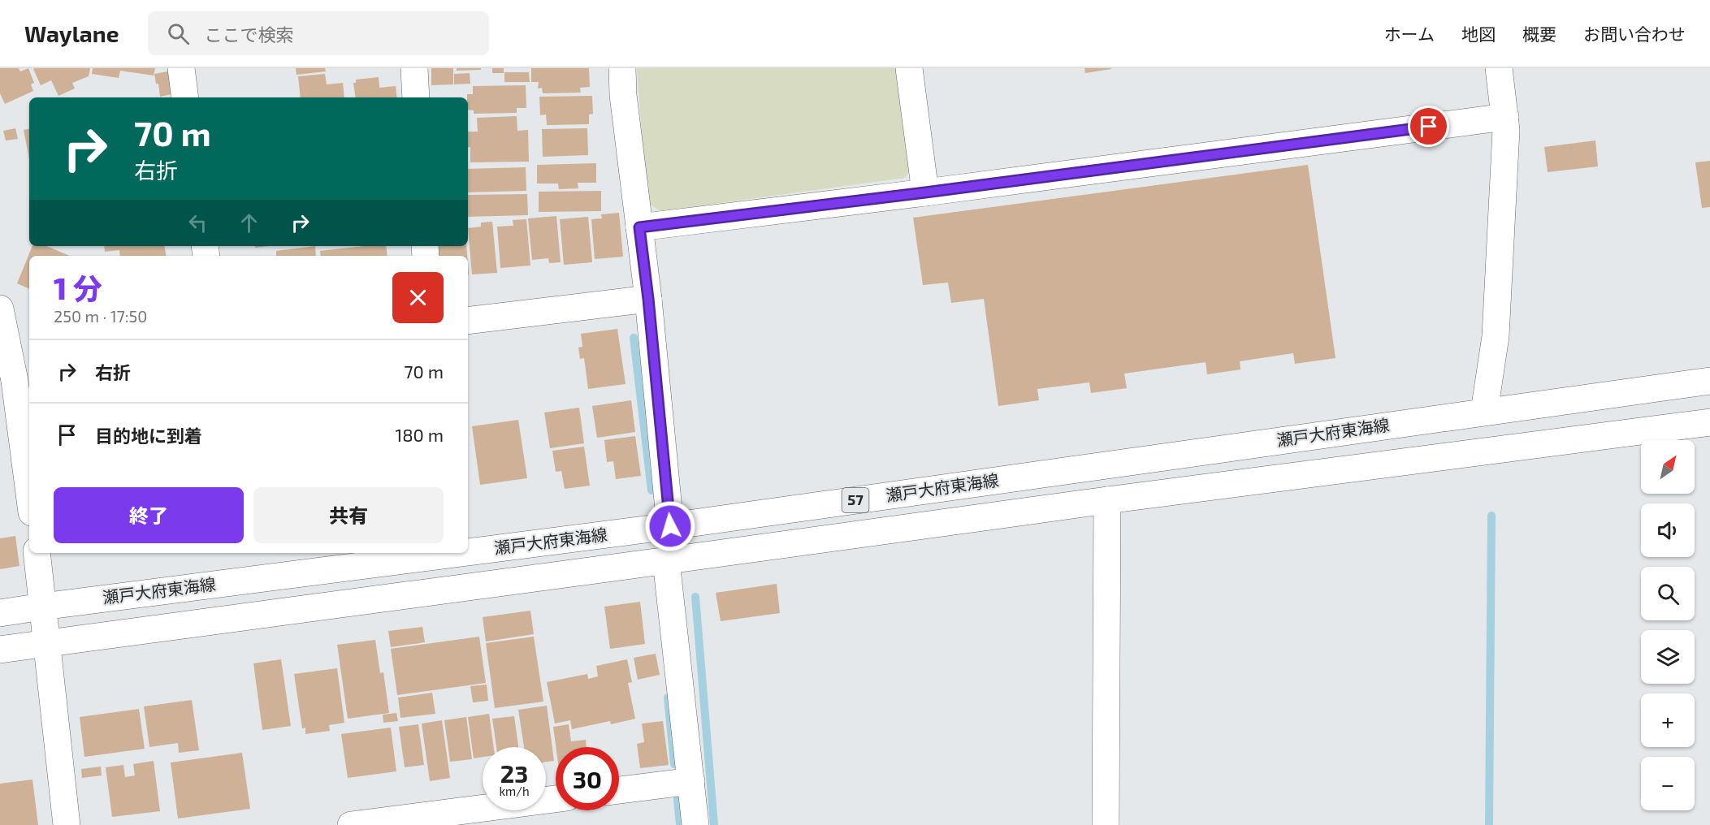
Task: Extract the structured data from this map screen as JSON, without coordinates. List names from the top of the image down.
{
  "streets": {
    "street": ["瀬戸大府東海線", "57"]
  },
  "north": "top right",
  "page": {
    "header": "Waylane",
    "search": "ここで検索",
    "nav": [
      "ホーム",
      "地図",
      "概要",
      "お問い合わせ"
    ],
    "turn": ["70 m", "右折"],
    "heading": ["1 分", "250 m · 17:50"],
    "list": [
      {
        "name": "右折",
        "value": "70 m"
      },
      {
        "name": "目的地に到着",
        "value": "180 m"
      }
    ],
    "map_buttons": ["+", "−"],
    "buttons": ["終了", "共有"],
    "speed": "23 km/h",
    "limit": "30"
  }
}
